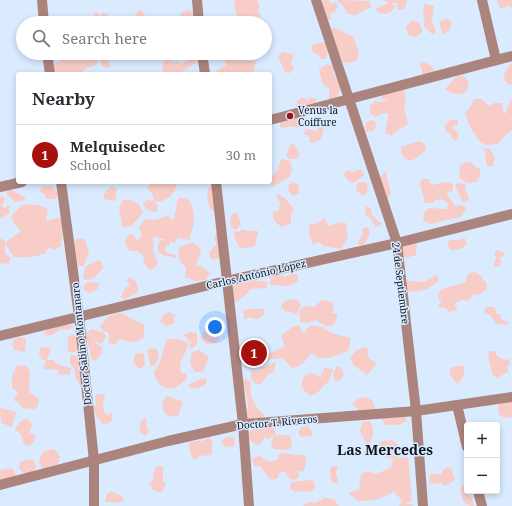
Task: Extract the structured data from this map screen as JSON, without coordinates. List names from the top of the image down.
{
  "streets": {
    "street": [
      "Carlos António López",
      "24 de Septiembre",
      "Doctor Sabino Montanaro",
      "Doctor T. Riveros"
    ]
  },
  "crossings": [
    ["Carlos António López", "24 de Septiembre"],
    ["Carlos António López", "Doctor Sabino Montanaro"],
    ["24 de Septiembre", "Doctor T. Riveros"],
    ["Doctor Sabino Montanaro", "Doctor T. Riveros"]
  ],
  "districts": ["Las Mercedes"],
  "places": ["Venus la Coiffure"],
  "page": {
    "search": "Search here",
    "heading": "Nearby",
    "list": [
      {
        "mark": "1",
        "name": "Melquisedec",
        "note": "School",
        "value": "30 m"
      }
    ],
    "pins": "1",
    "map_buttons": ["+", "−"]
  }
}
